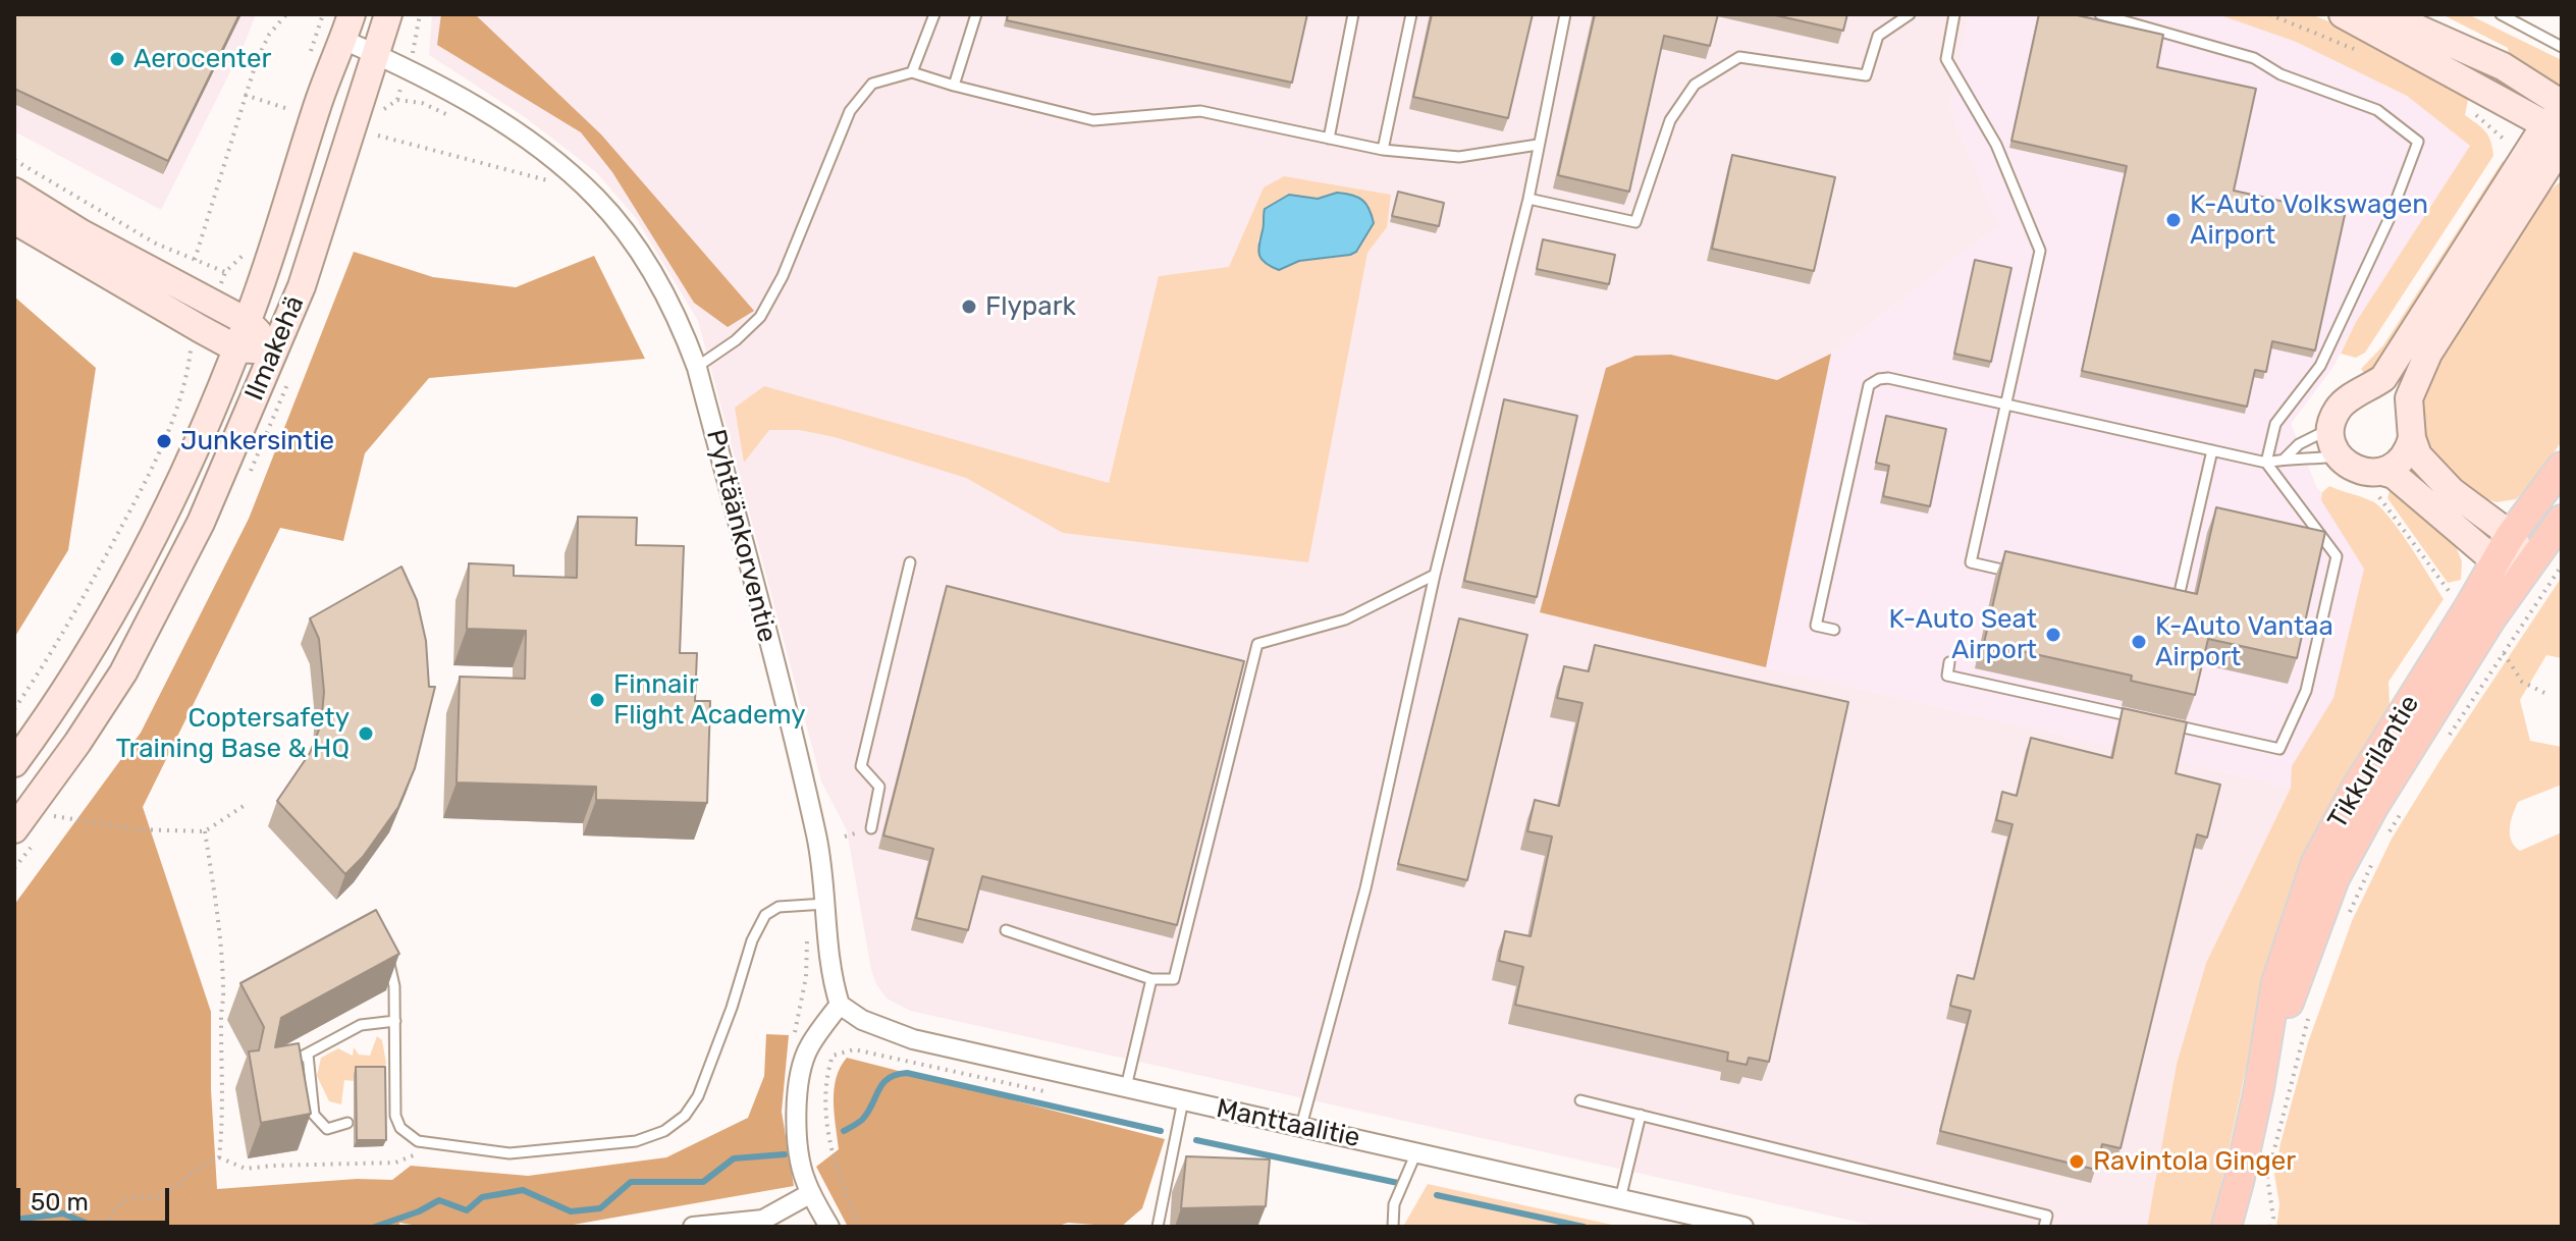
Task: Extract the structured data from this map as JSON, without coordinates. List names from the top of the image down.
{
  "streets": {
    "main road": ["Ilmakehä", "Tikkurilantie"],
    "street": ["Pyhtäänkorventie", "Manttaalitie"]
  },
  "crossings": [
    ["Ilmakehä", "Pyhtäänkorventie"],
    ["Pyhtäänkorventie", "Manttaalitie"]
  ],
  "places": [
    "Aerocenter",
    "K-Auto Volkswagen Airport",
    "Flypark",
    "Junkersintie",
    "K-Auto Seat Airport",
    "K-Auto Vantaa Airport",
    "Finnair Flight Academy",
    "Coptersafety Training Base & HQ",
    "Ravintola Ginger"
  ],
  "scale_bar": "50 m"
}
